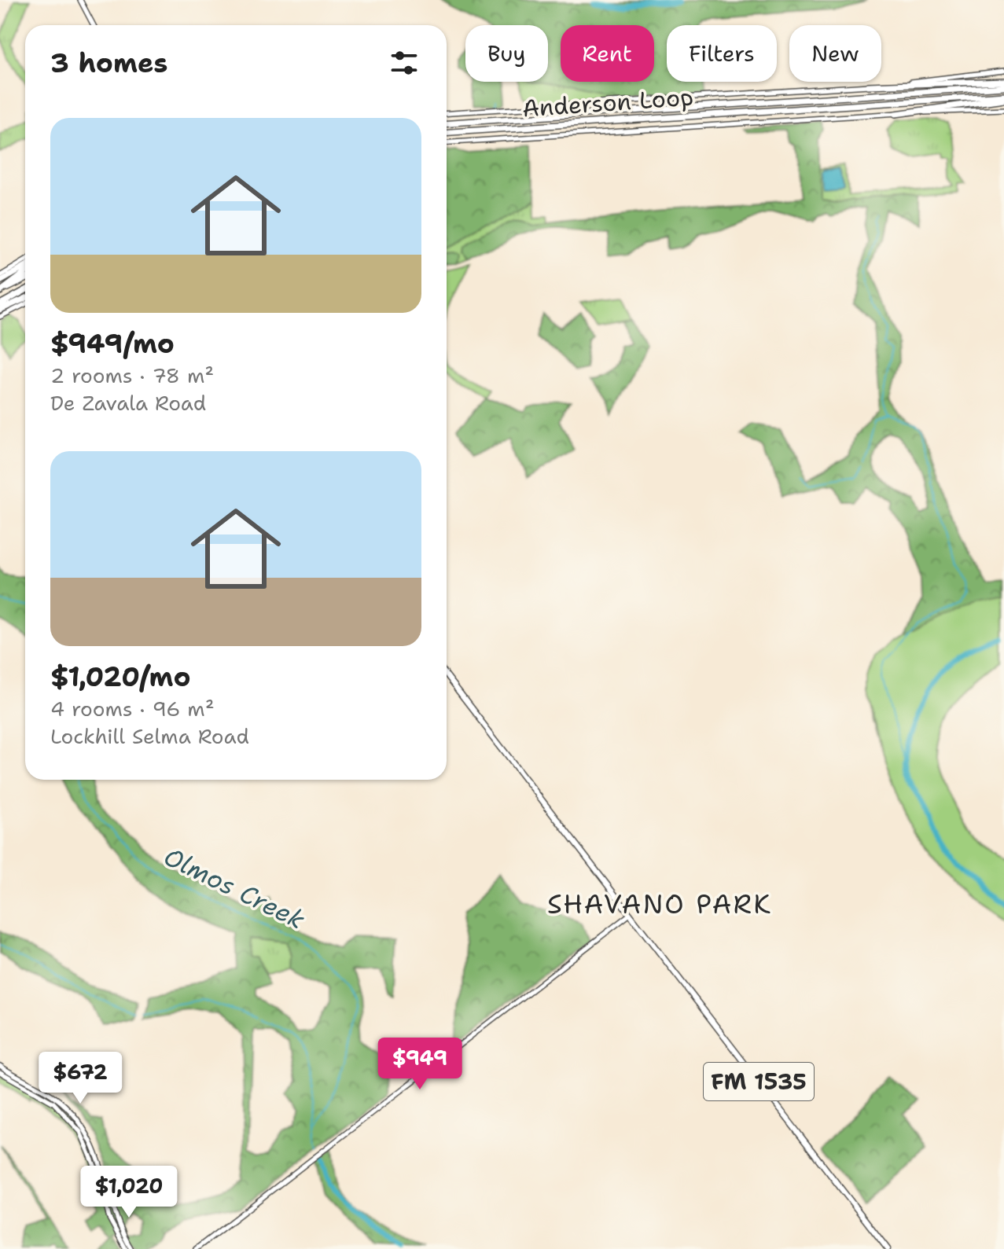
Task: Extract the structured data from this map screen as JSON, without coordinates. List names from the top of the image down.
{
  "streets": {
    "highway": ["Anderson Loop"],
    "main road": ["FM 1535"]
  },
  "districts": ["SHAVANO PARK"],
  "water": ["Olmos Creek"],
  "page": {
    "chip": [
      "Buy",
      "Rent",
      "Filters",
      "New"
    ],
    "heading": "3 homes",
    "list": [
      {
        "name": "$949/mo",
        "note": "2 rooms · 78 m² · De Zavala Road"
      },
      {
        "name": "$1,020/mo",
        "note": "4 rooms · 96 m² · Lockhill Selma Road"
      }
    ],
    "price": ["$949", "$672", "$1,020"]
  }
}
